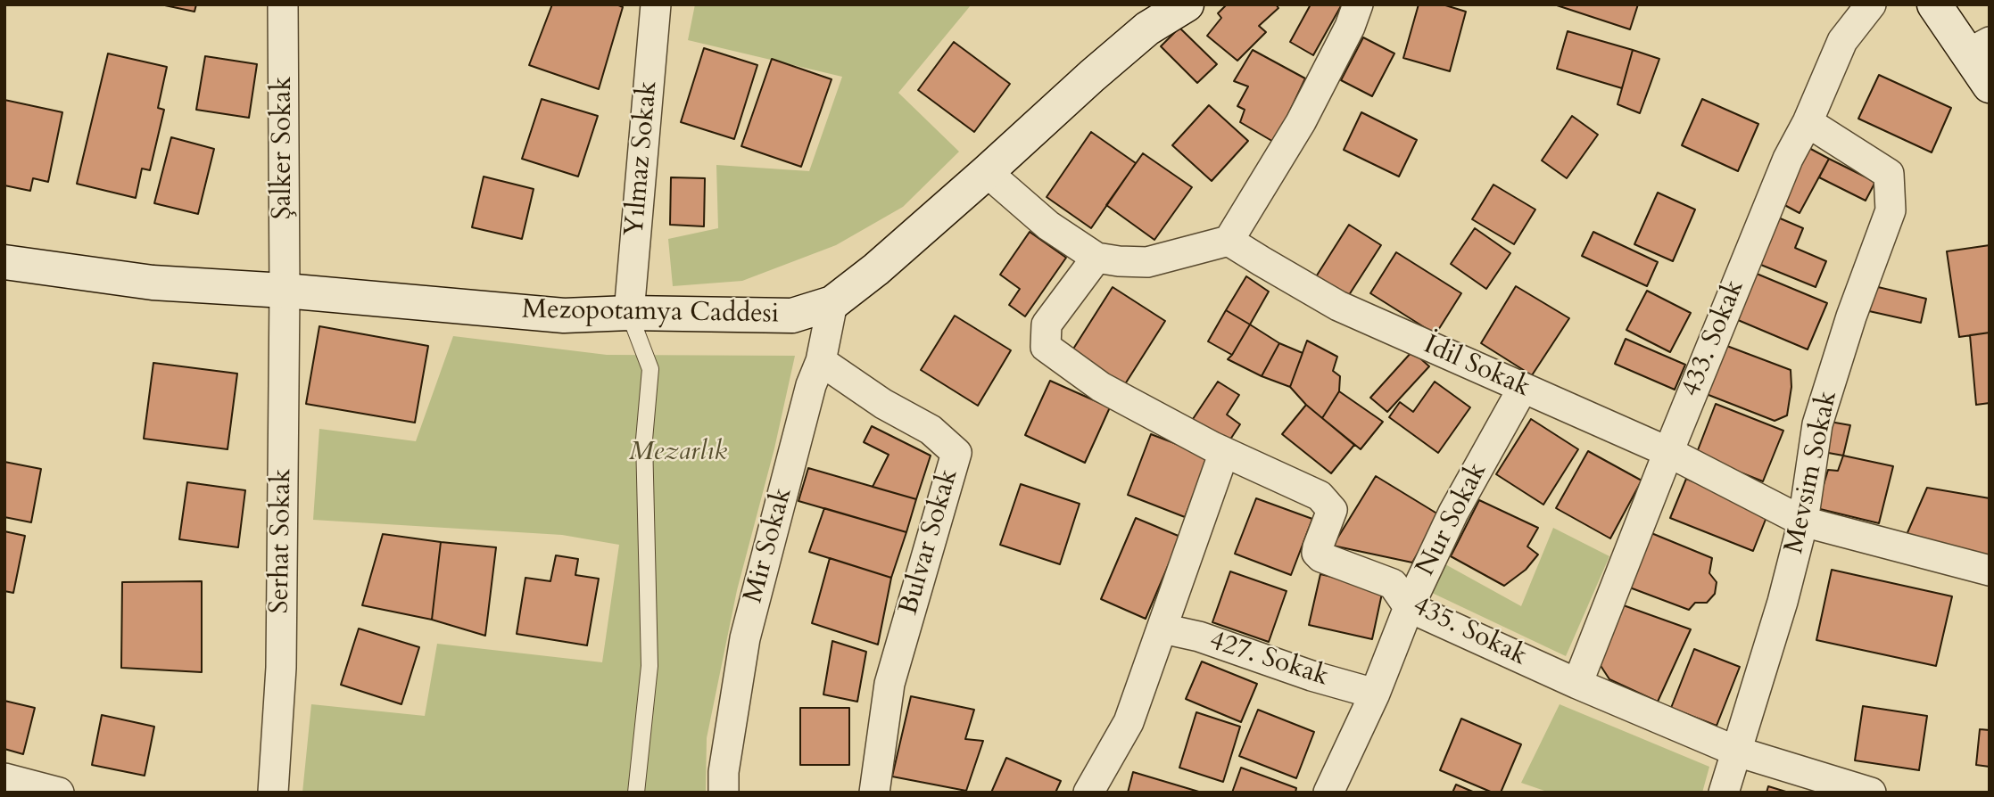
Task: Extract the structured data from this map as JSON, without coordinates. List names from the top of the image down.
{
  "streets": {
    "street": [
      "Şalker Sokak",
      "Yılmaz Sokak",
      "Mezopotamya Caddesi",
      "433. Sokak",
      "İdil Sokak",
      "Mevsim Sokak",
      "Nur Sokak",
      "Serhat Sokak",
      "Bulvar Sokak",
      "Mir Sokak",
      "435. Sokak",
      "427. Sokak"
    ]
  },
  "crossings": [
    ["Şalker Sokak", "Mezopotamya Caddesi"],
    ["Şalker Sokak", "Serhat Sokak"],
    ["Yılmaz Sokak", "Mezopotamya Caddesi"],
    ["Mezopotamya Caddesi", "Serhat Sokak"],
    ["Mezopotamya Caddesi", "Mir Sokak"],
    ["433. Sokak", "İdil Sokak"],
    ["433. Sokak", "Mevsim Sokak"],
    ["433. Sokak", "435. Sokak"],
    ["İdil Sokak", "Mevsim Sokak"],
    ["İdil Sokak", "Nur Sokak"],
    ["Mevsim Sokak", "435. Sokak"],
    ["Nur Sokak", "435. Sokak"],
    ["Nur Sokak", "427. Sokak"],
    ["Bulvar Sokak", "Mir Sokak"]
  ],
  "parks": ["Mezarlık"]
}
